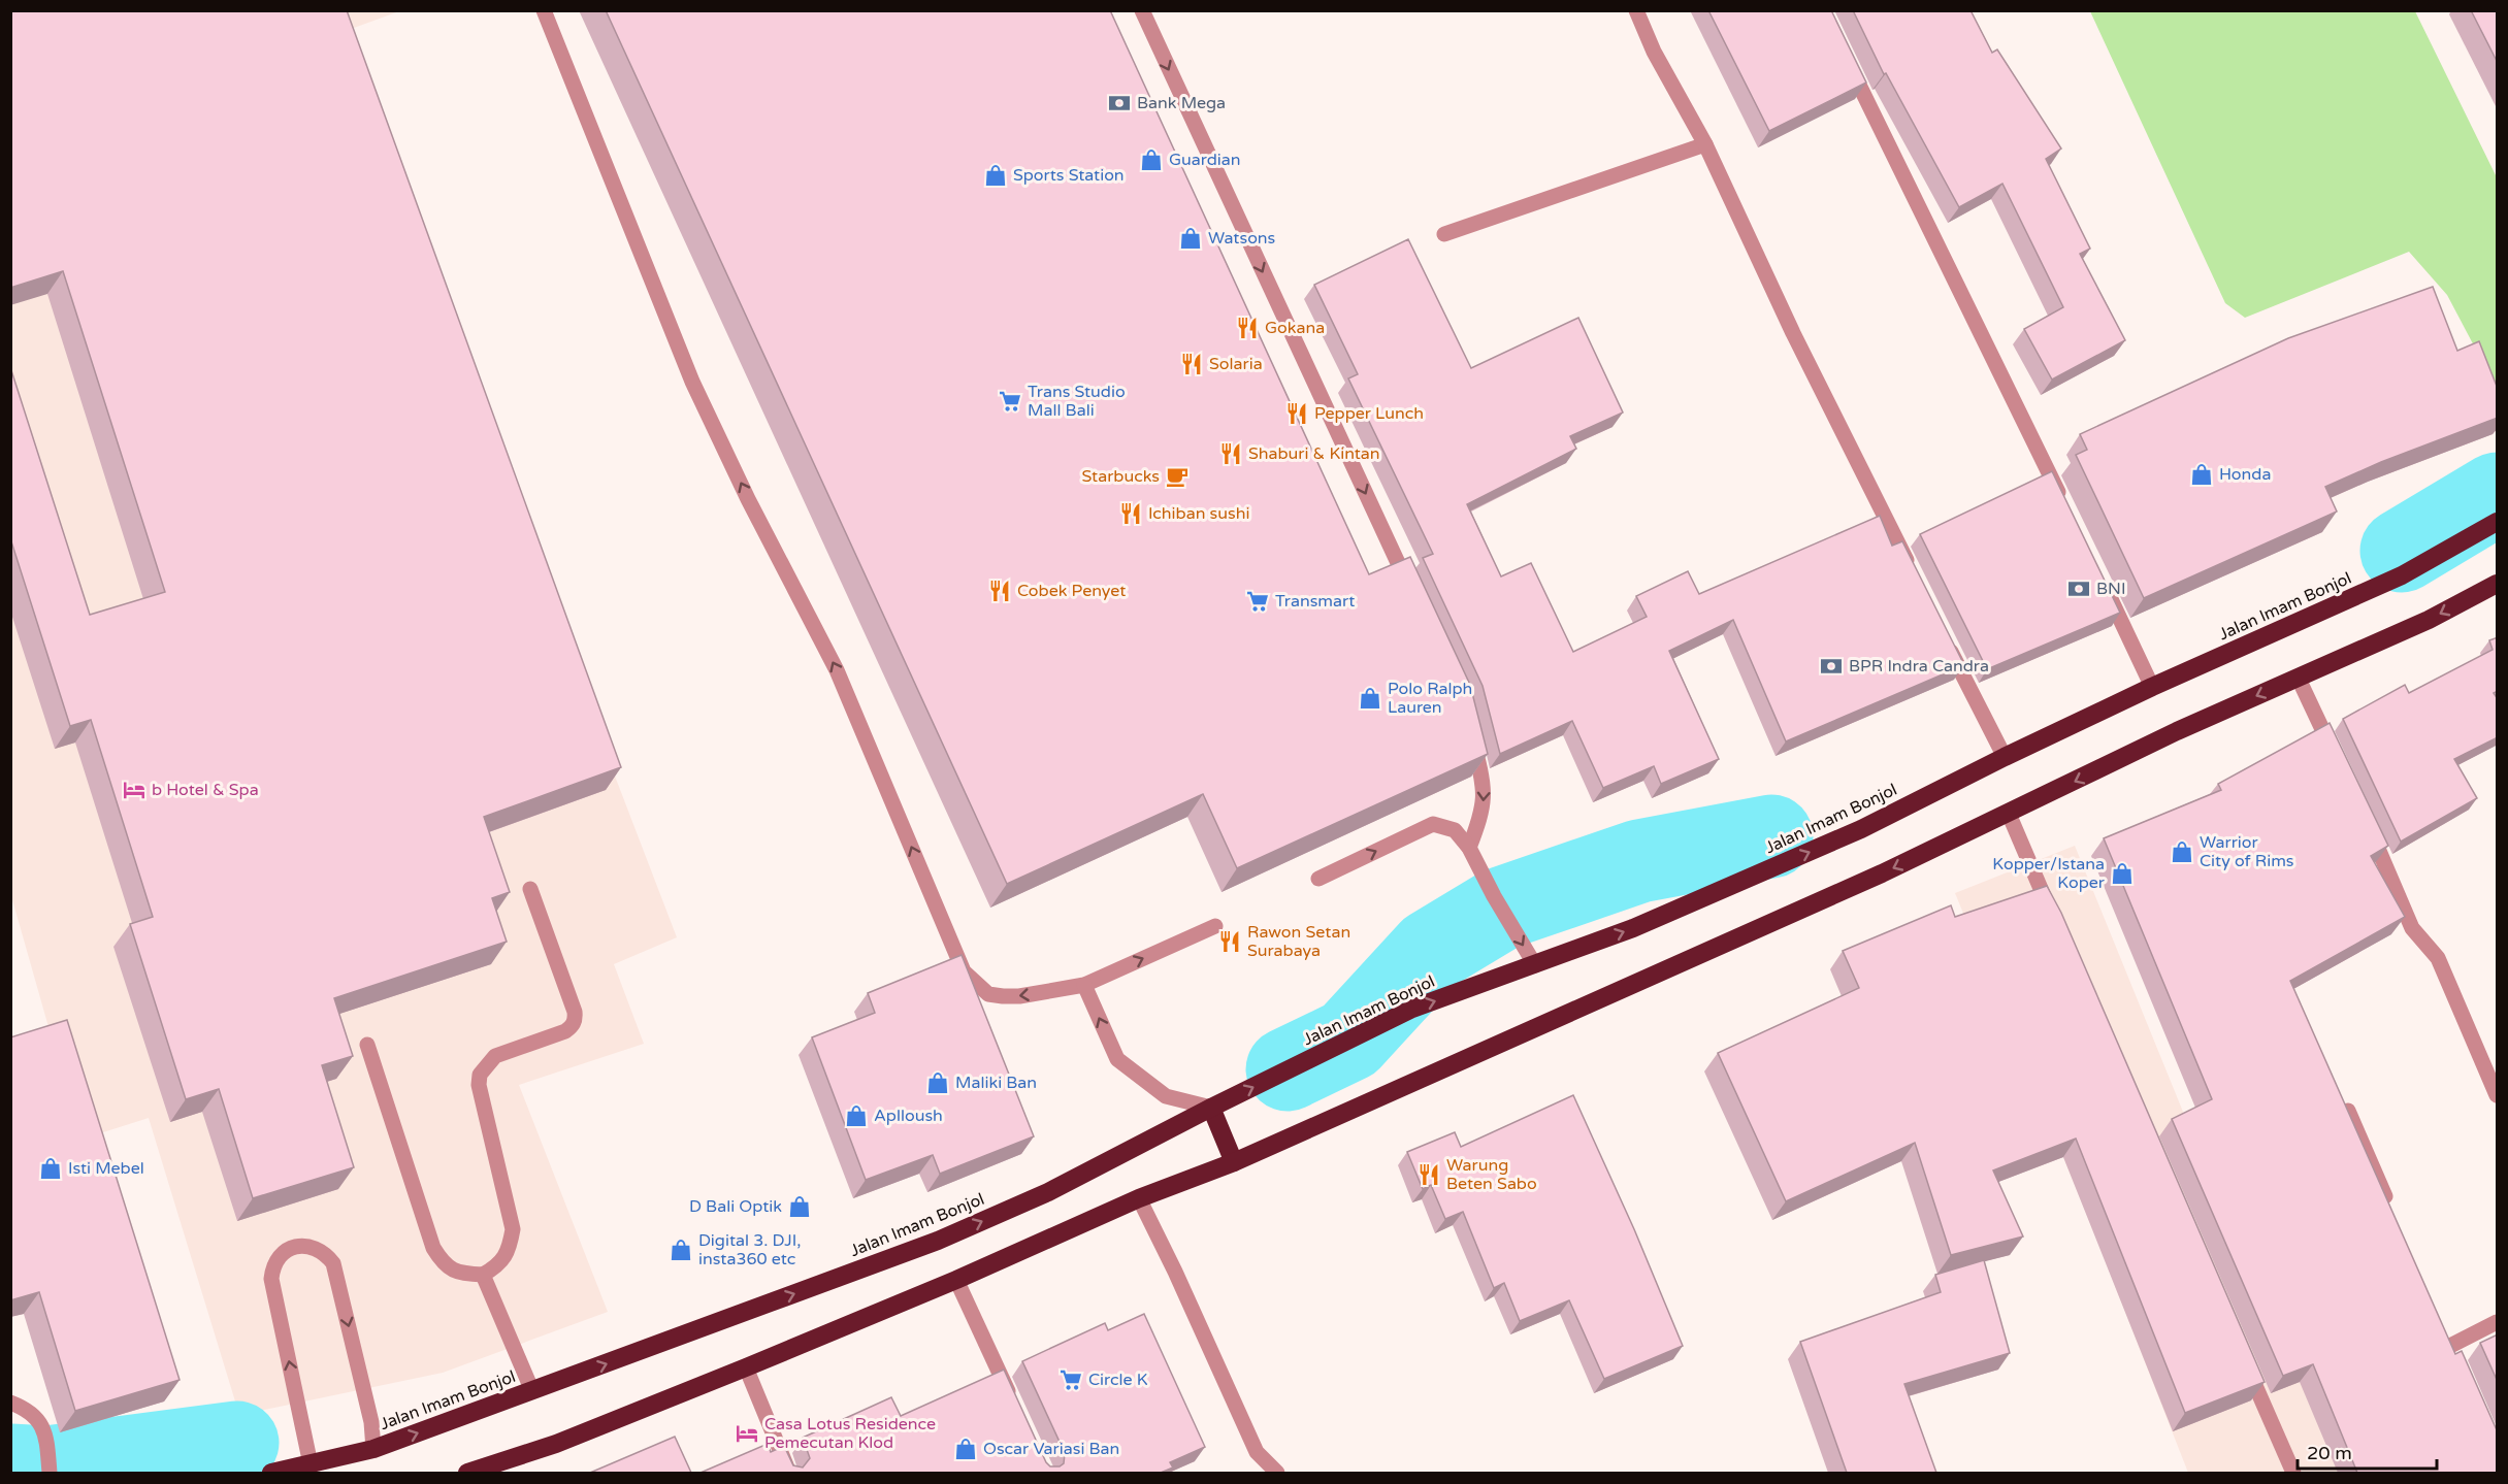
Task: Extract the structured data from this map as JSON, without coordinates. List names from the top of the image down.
{
  "streets": {
    "highway": ["Jalan Imam Bonjol"]
  },
  "places": {
    "bank": ["Bank Mega", "BNI", "BPR Indra Candra"],
    "shop": [
      "Guardian",
      "Sports Station",
      "Watsons",
      "Honda",
      "Polo Ralph Lauren",
      "Warrior City of Rims",
      "Kopper/Istana Koper",
      "Maliki Ban",
      "Aplloush",
      "Isti Mebel",
      "D Bali Optik",
      "Digital 3. DJI, insta360 etc",
      "Oscar Variasi Ban"
    ],
    "restaurant": [
      "Gokana",
      "Solaria",
      "Pepper Lunch",
      "Shaburi & Kintan",
      "Ichiban sushi",
      "Cobek Penyet",
      "Rawon Setan Surabaya",
      "Warung Beten Sabo"
    ],
    "supermarket": ["Trans Studio Mall Bali", "Transmart", "Circle K"],
    "cafe": ["Starbucks"],
    "hotel": ["b Hotel & Spa", "Casa Lotus Residence Pemecutan Klod"]
  },
  "scale_bar": "20 m"
}
